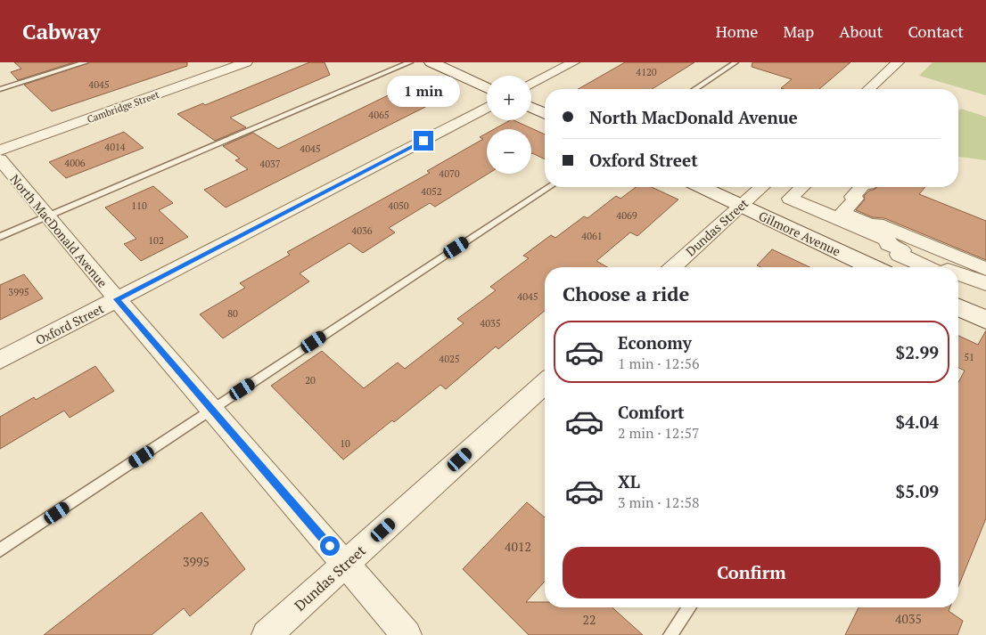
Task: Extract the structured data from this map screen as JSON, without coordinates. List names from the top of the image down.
{
  "streets": {
    "street": [
      "Cambridge Street",
      "Dundas Street",
      "North MacDonald Avenue",
      "Gilmore Avenue",
      "Oxford Street"
    ]
  },
  "crossings": [
    ["Dundas Street", "North MacDonald Avenue"],
    ["Dundas Street", "Gilmore Avenue"],
    ["North MacDonald Avenue", "Oxford Street"]
  ],
  "house_numbers": [
    "4120",
    "4045",
    "4065",
    "4014",
    "4045",
    "4006",
    "4037",
    "4070",
    "4052",
    "110",
    "4050",
    "4069",
    "4036",
    "4061",
    "102",
    "3995",
    "4045",
    "80",
    "4035",
    "51",
    "4025",
    "20",
    "10",
    "4012",
    "3995",
    "4035",
    "22"
  ],
  "page": {
    "header": "Cabway",
    "nav": [
      "Home",
      "Map",
      "About",
      "Contact"
    ],
    "map_buttons": ["+", "−"],
    "bubble": "1 min",
    "banner": ["North MacDonald Avenue", "Oxford Street"],
    "heading": "Choose a ride",
    "list": [
      {
        "name": "Economy",
        "note": "1 min · 12:56",
        "value": "$2.99"
      },
      {
        "name": "Comfort",
        "note": "2 min · 12:57",
        "value": "$4.04"
      },
      {
        "name": "XL",
        "note": "3 min · 12:58",
        "value": "$5.09"
      }
    ],
    "buttons": "Confirm"
  }
}
